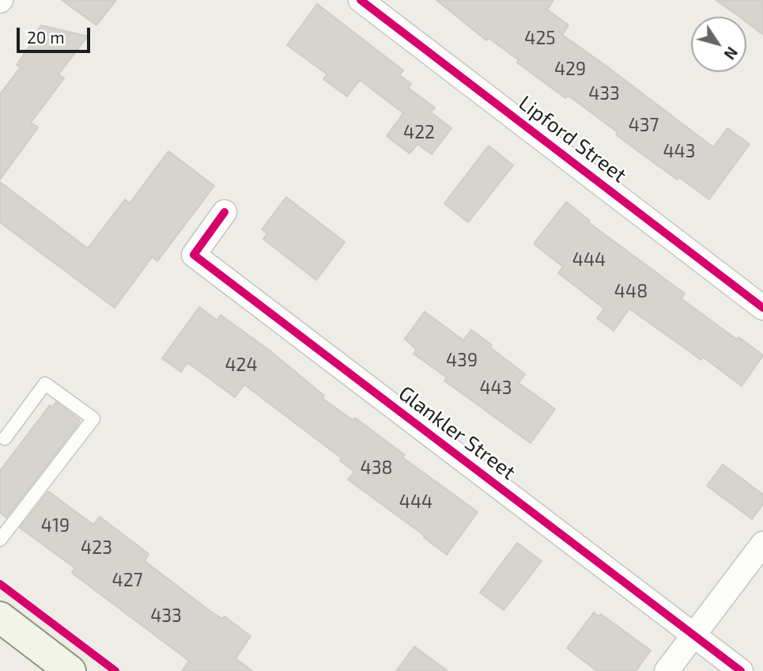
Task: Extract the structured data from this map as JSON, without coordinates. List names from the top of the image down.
{
  "streets": {
    "street": ["Lipford Street", "Glankler Street"]
  },
  "house_numbers": [
    "425",
    "429",
    "433",
    "437",
    "422",
    "443",
    "444",
    "448",
    "439",
    "424",
    "443",
    "438",
    "444",
    "419",
    "423",
    "427",
    "433"
  ],
  "scale_bar": "20 m",
  "north": "bottom right"
}
